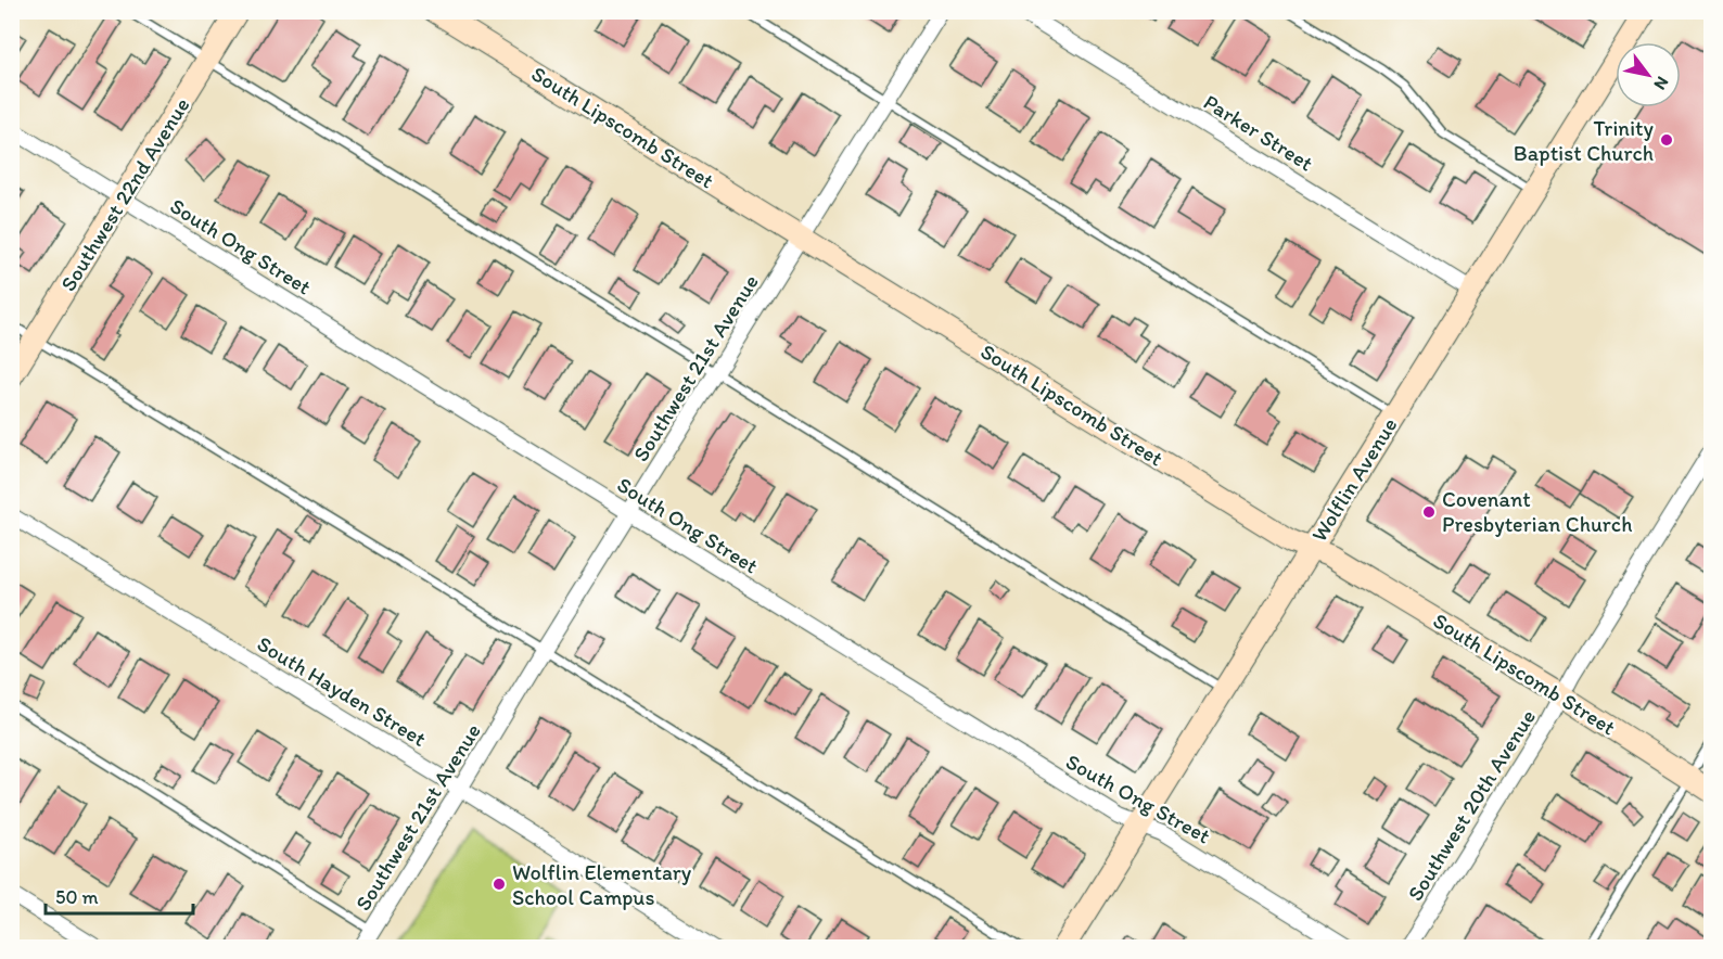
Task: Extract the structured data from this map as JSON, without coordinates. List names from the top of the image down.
{
  "streets": {
    "street": [
      "South Lipscomb Street",
      "Parker Street",
      "Southwest 22nd Avenue",
      "South Ong Street",
      "Southwest 21st Avenue",
      "Wolflin Avenue",
      "South Hayden Street",
      "Southwest 20th Avenue"
    ]
  },
  "crossings": [
    ["South Lipscomb Street", "Southwest 21st Avenue"],
    ["South Lipscomb Street", "Wolflin Avenue"],
    ["South Lipscomb Street", "Southwest 20th Avenue"],
    ["Parker Street", "Wolflin Avenue"],
    ["Southwest 22nd Avenue", "South Ong Street"],
    ["South Ong Street", "Southwest 21st Avenue"],
    ["South Ong Street", "Wolflin Avenue"],
    ["Southwest 21st Avenue", "South Hayden Street"]
  ],
  "places": ["Trinity Baptist Church", "Covenant Presbyterian Church", "Wolflin Elementary School Campus"],
  "scale_bar": "50 m",
  "north": "bottom right"
}
